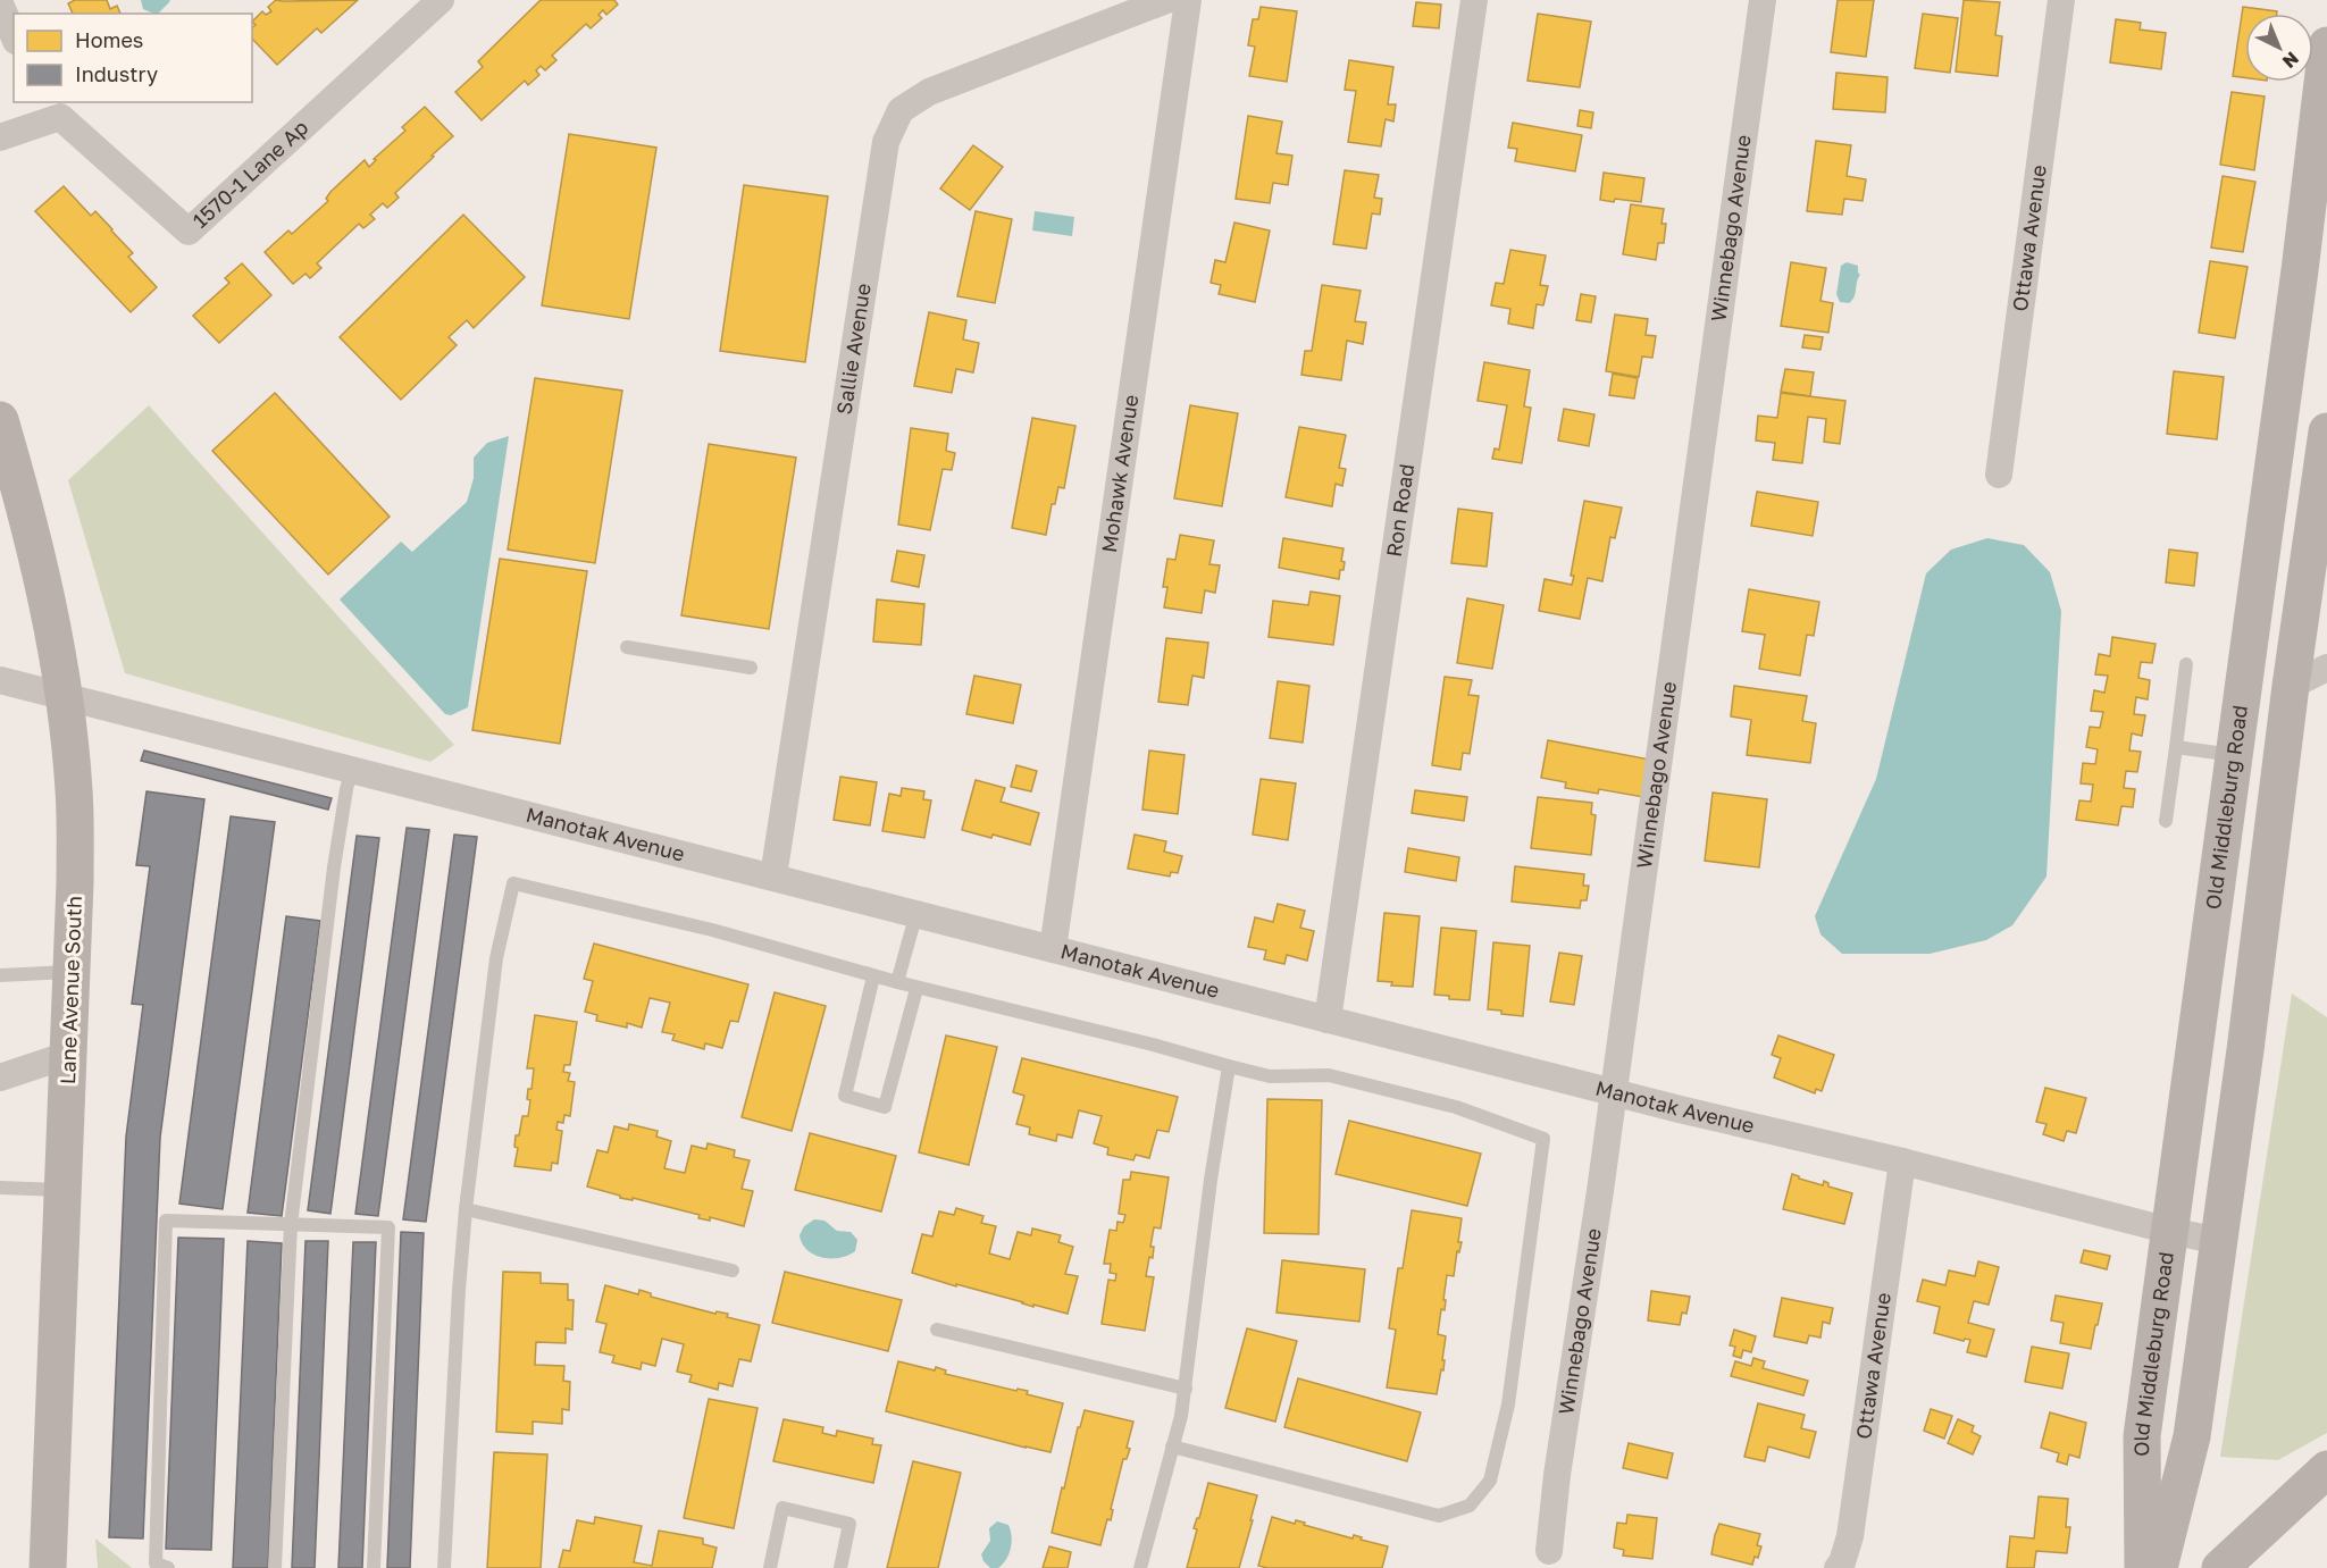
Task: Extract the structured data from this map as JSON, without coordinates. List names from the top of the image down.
{
  "streets": {
    "main road": ["Old Middleburg Road", "Lane Avenue South"],
    "street": [
      "1570-1 Lane Ap",
      "Winnebago Avenue",
      "Ottawa Avenue",
      "Sallie Avenue",
      "Mohawk Avenue",
      "Ron Road",
      "Manotak Avenue"
    ]
  },
  "crossings": [
    ["Winnebago Avenue", "Manotak Avenue"],
    ["Ottawa Avenue", "Manotak Avenue"],
    ["Sallie Avenue", "Manotak Avenue"],
    ["Mohawk Avenue", "Manotak Avenue"],
    ["Ron Road", "Manotak Avenue"],
    ["Old Middleburg Road", "Manotak Avenue"],
    ["Manotak Avenue", "Lane Avenue South"]
  ],
  "legend": ["Homes", "Industry"],
  "north": "bottom right"
}
